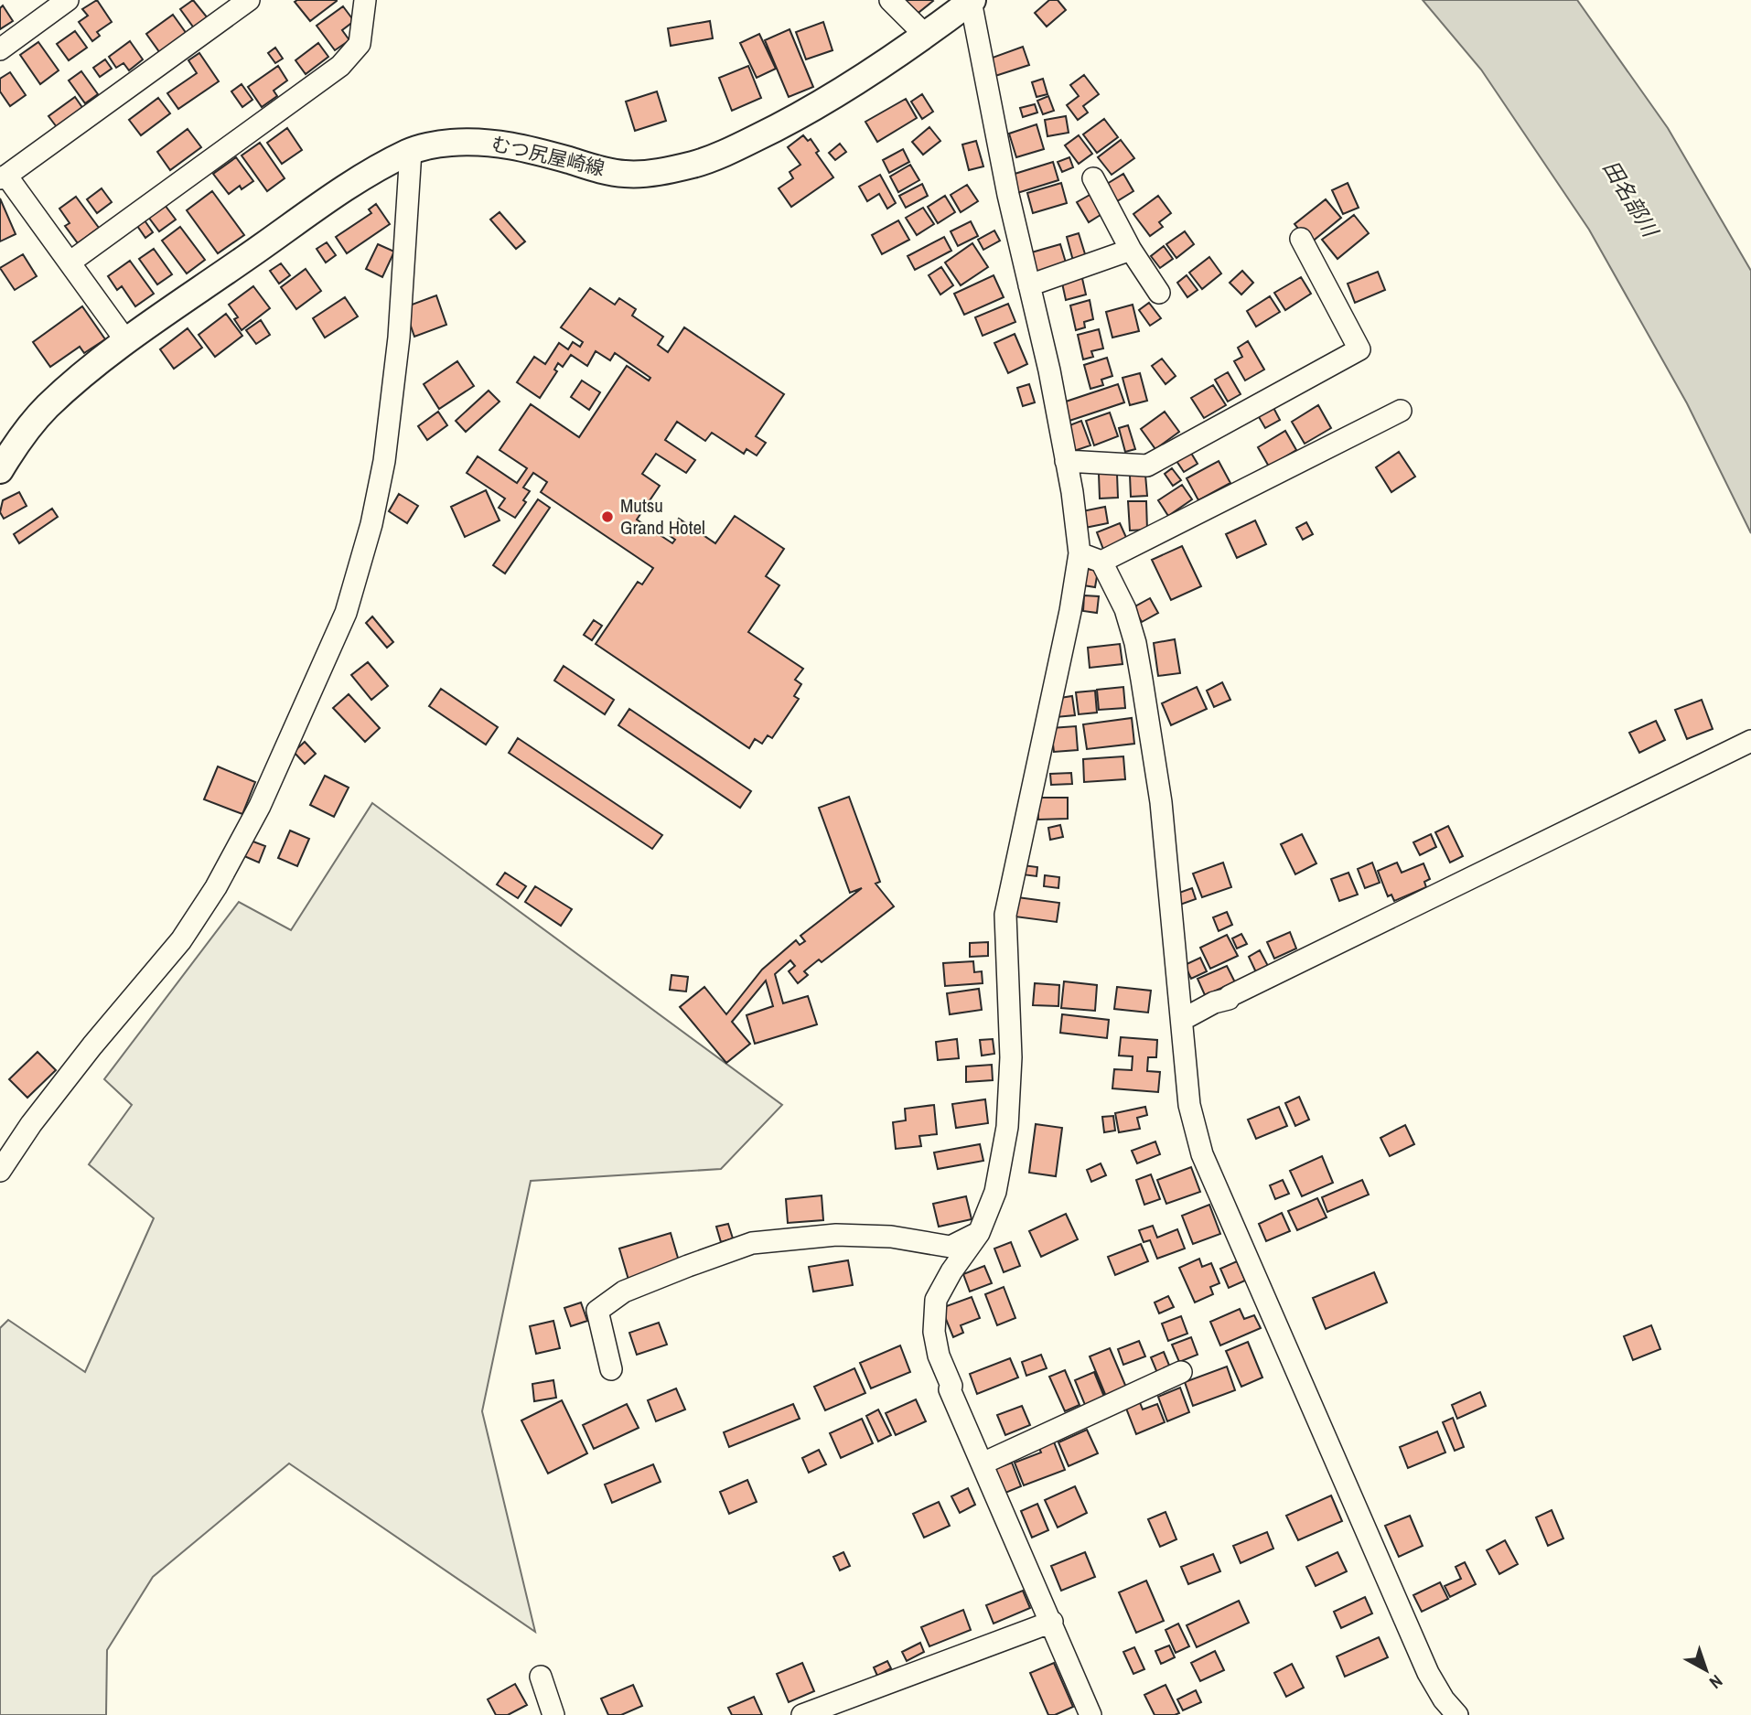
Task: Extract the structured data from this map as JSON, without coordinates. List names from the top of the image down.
{
  "streets": {
    "main road": ["むつ尻屋崎線"]
  },
  "water": ["田名部川"],
  "places": ["Mutsu Grand Hotel"],
  "north": "bottom right"
}
